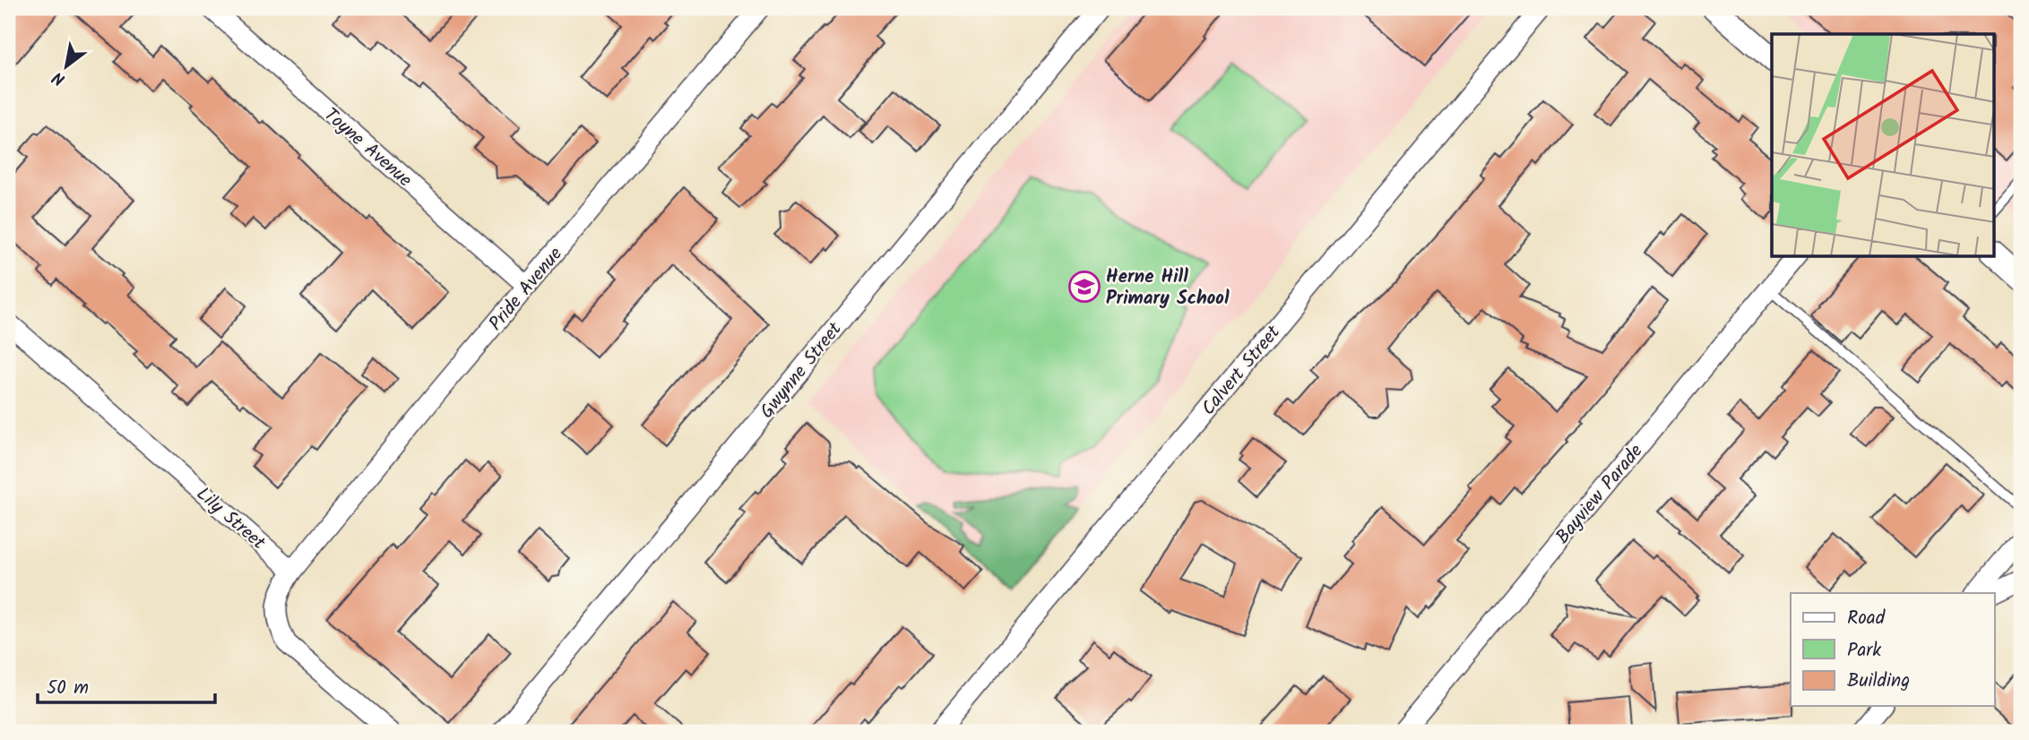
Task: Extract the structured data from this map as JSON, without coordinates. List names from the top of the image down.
{
  "streets": {
    "street": [
      "Toyne Avenue",
      "Pride Avenue",
      "Gwynne Street",
      "Calvert Street",
      "Bayview Parade",
      "Lily Street"
    ]
  },
  "crossings": [
    ["Toyne Avenue", "Pride Avenue"],
    ["Pride Avenue", "Lily Street"]
  ],
  "places": {
    "school or university": ["Herne Hill Primary School"]
  },
  "legend": ["Road", "Park", "Building"],
  "scale_bar": "50 m",
  "north": "bottom left"
}
